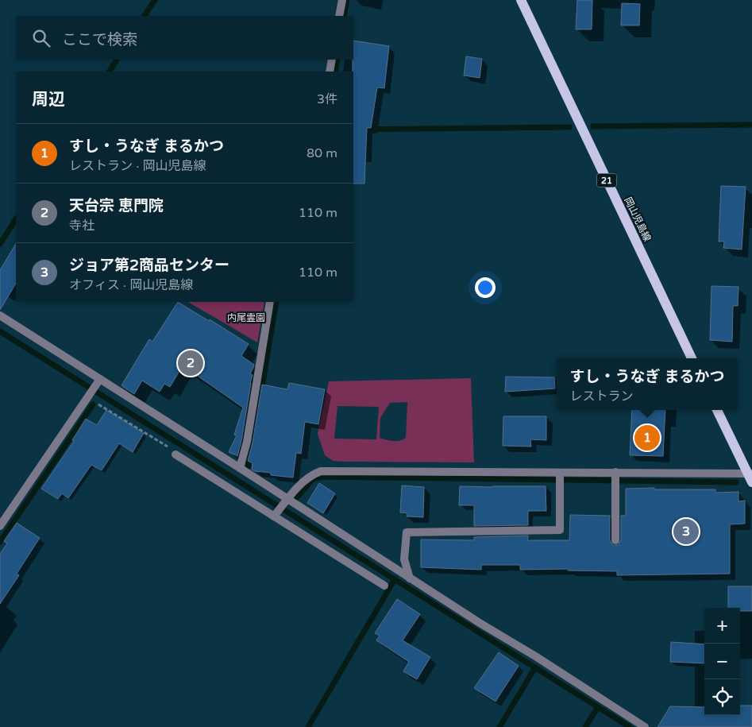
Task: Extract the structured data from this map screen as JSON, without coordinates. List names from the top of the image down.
{
  "streets": {
    "main road": ["21", "岡山児島線"]
  },
  "parks": ["内尾霊園"],
  "page": {
    "search": "ここで検索",
    "heading": ["周辺", "3件"],
    "list": [
      {
        "mark": "1",
        "name": "すし・うなぎ まるかつ",
        "note": "レストラン · 岡山児島線",
        "value": "80 m"
      },
      {
        "mark": "2",
        "name": "天台宗 恵門院",
        "note": "寺社",
        "value": "110 m"
      },
      {
        "mark": "3",
        "name": "ジョア第2商品センター",
        "note": "オフィス · 岡山児島線",
        "value": "110 m"
      }
    ],
    "pins": ["2", "1", "3"],
    "popup": ["すし・うなぎ まるかつ", "レストラン"],
    "map_buttons": ["+", "−"]
  }
}
